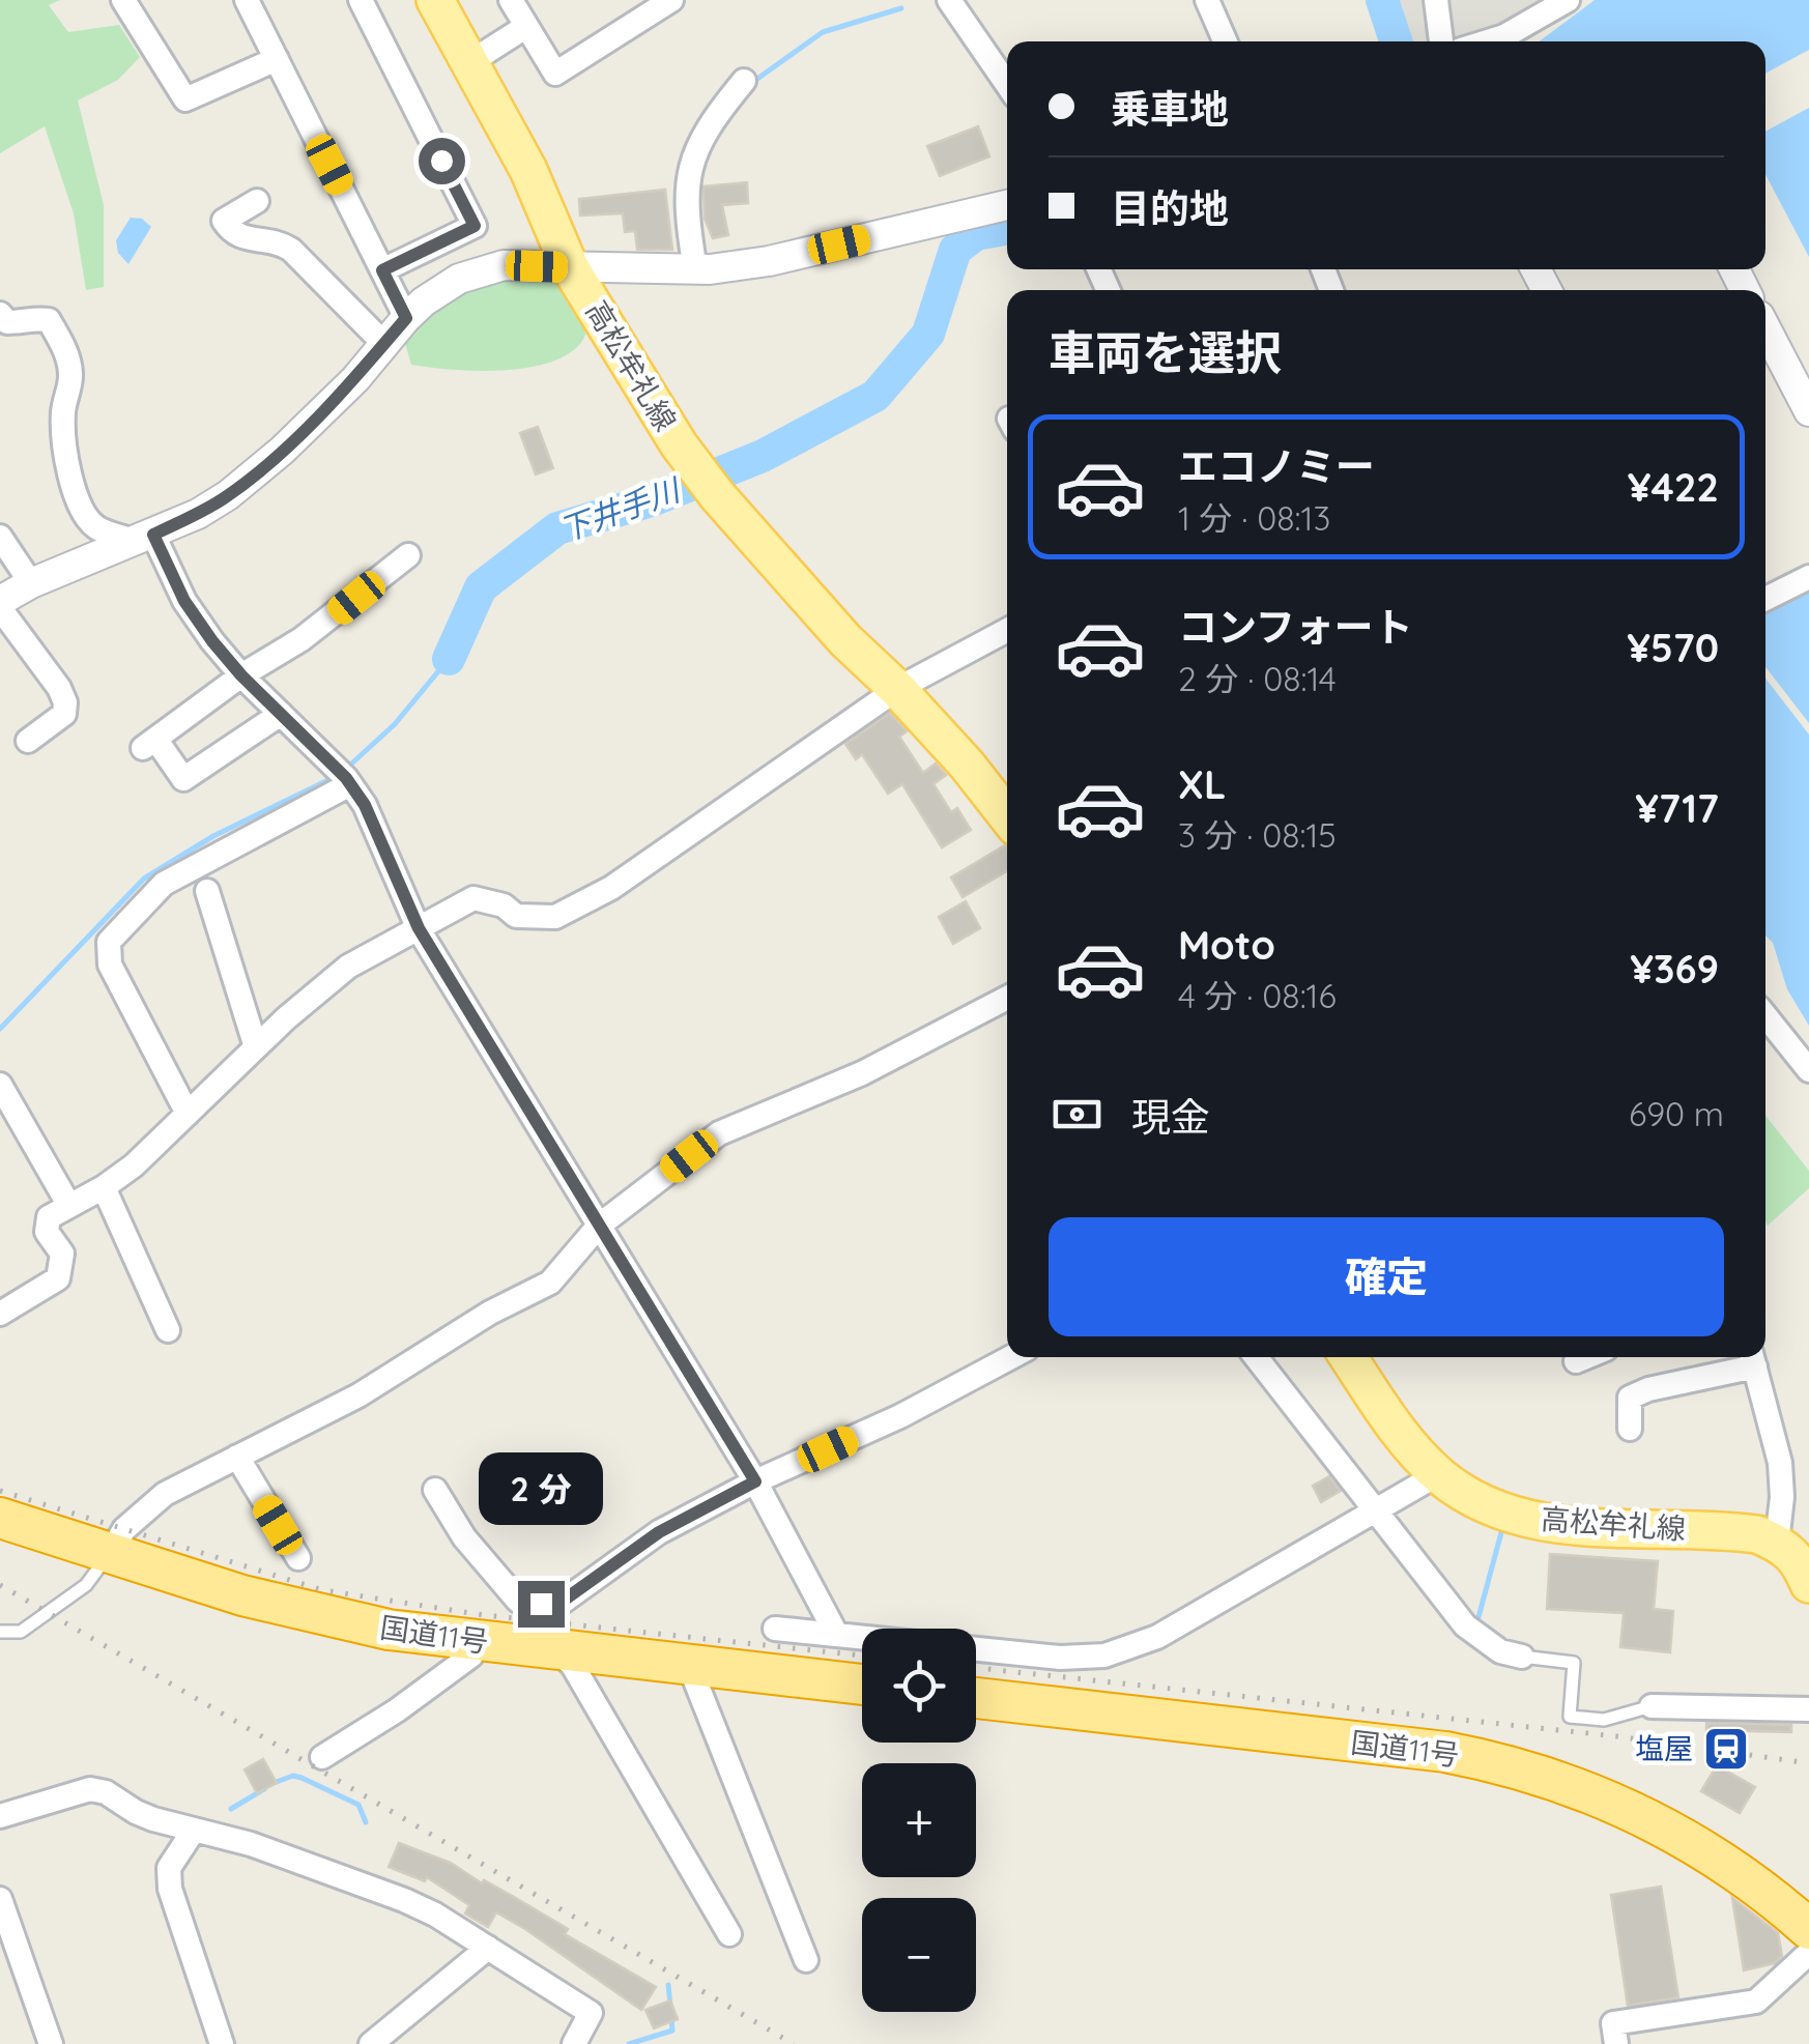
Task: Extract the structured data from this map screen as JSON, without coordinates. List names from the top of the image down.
{
  "streets": {
    "highway": ["国道11号"],
    "main road": ["高松牟礼線"]
  },
  "water": ["下井手川"],
  "places": {
    "station": ["塩屋"]
  },
  "page": {
    "banner": ["乗車地", "目的地"],
    "heading": "車両を選択",
    "list": [
      {
        "name": "エコノミー",
        "note": "1 分 · 08:13",
        "value": "¥422"
      },
      {
        "name": "コンフォート",
        "note": "2 分 · 08:14",
        "value": "¥570"
      },
      {
        "name": "XL",
        "note": "3 分 · 08:15",
        "value": "¥717"
      },
      {
        "name": "Moto",
        "note": "4 分 · 08:16",
        "value": "¥369"
      }
    ],
    "pay": ["現金", "690 m"],
    "buttons": "確定",
    "bubble": "2 分",
    "map_buttons": ["+", "−"]
  }
}
